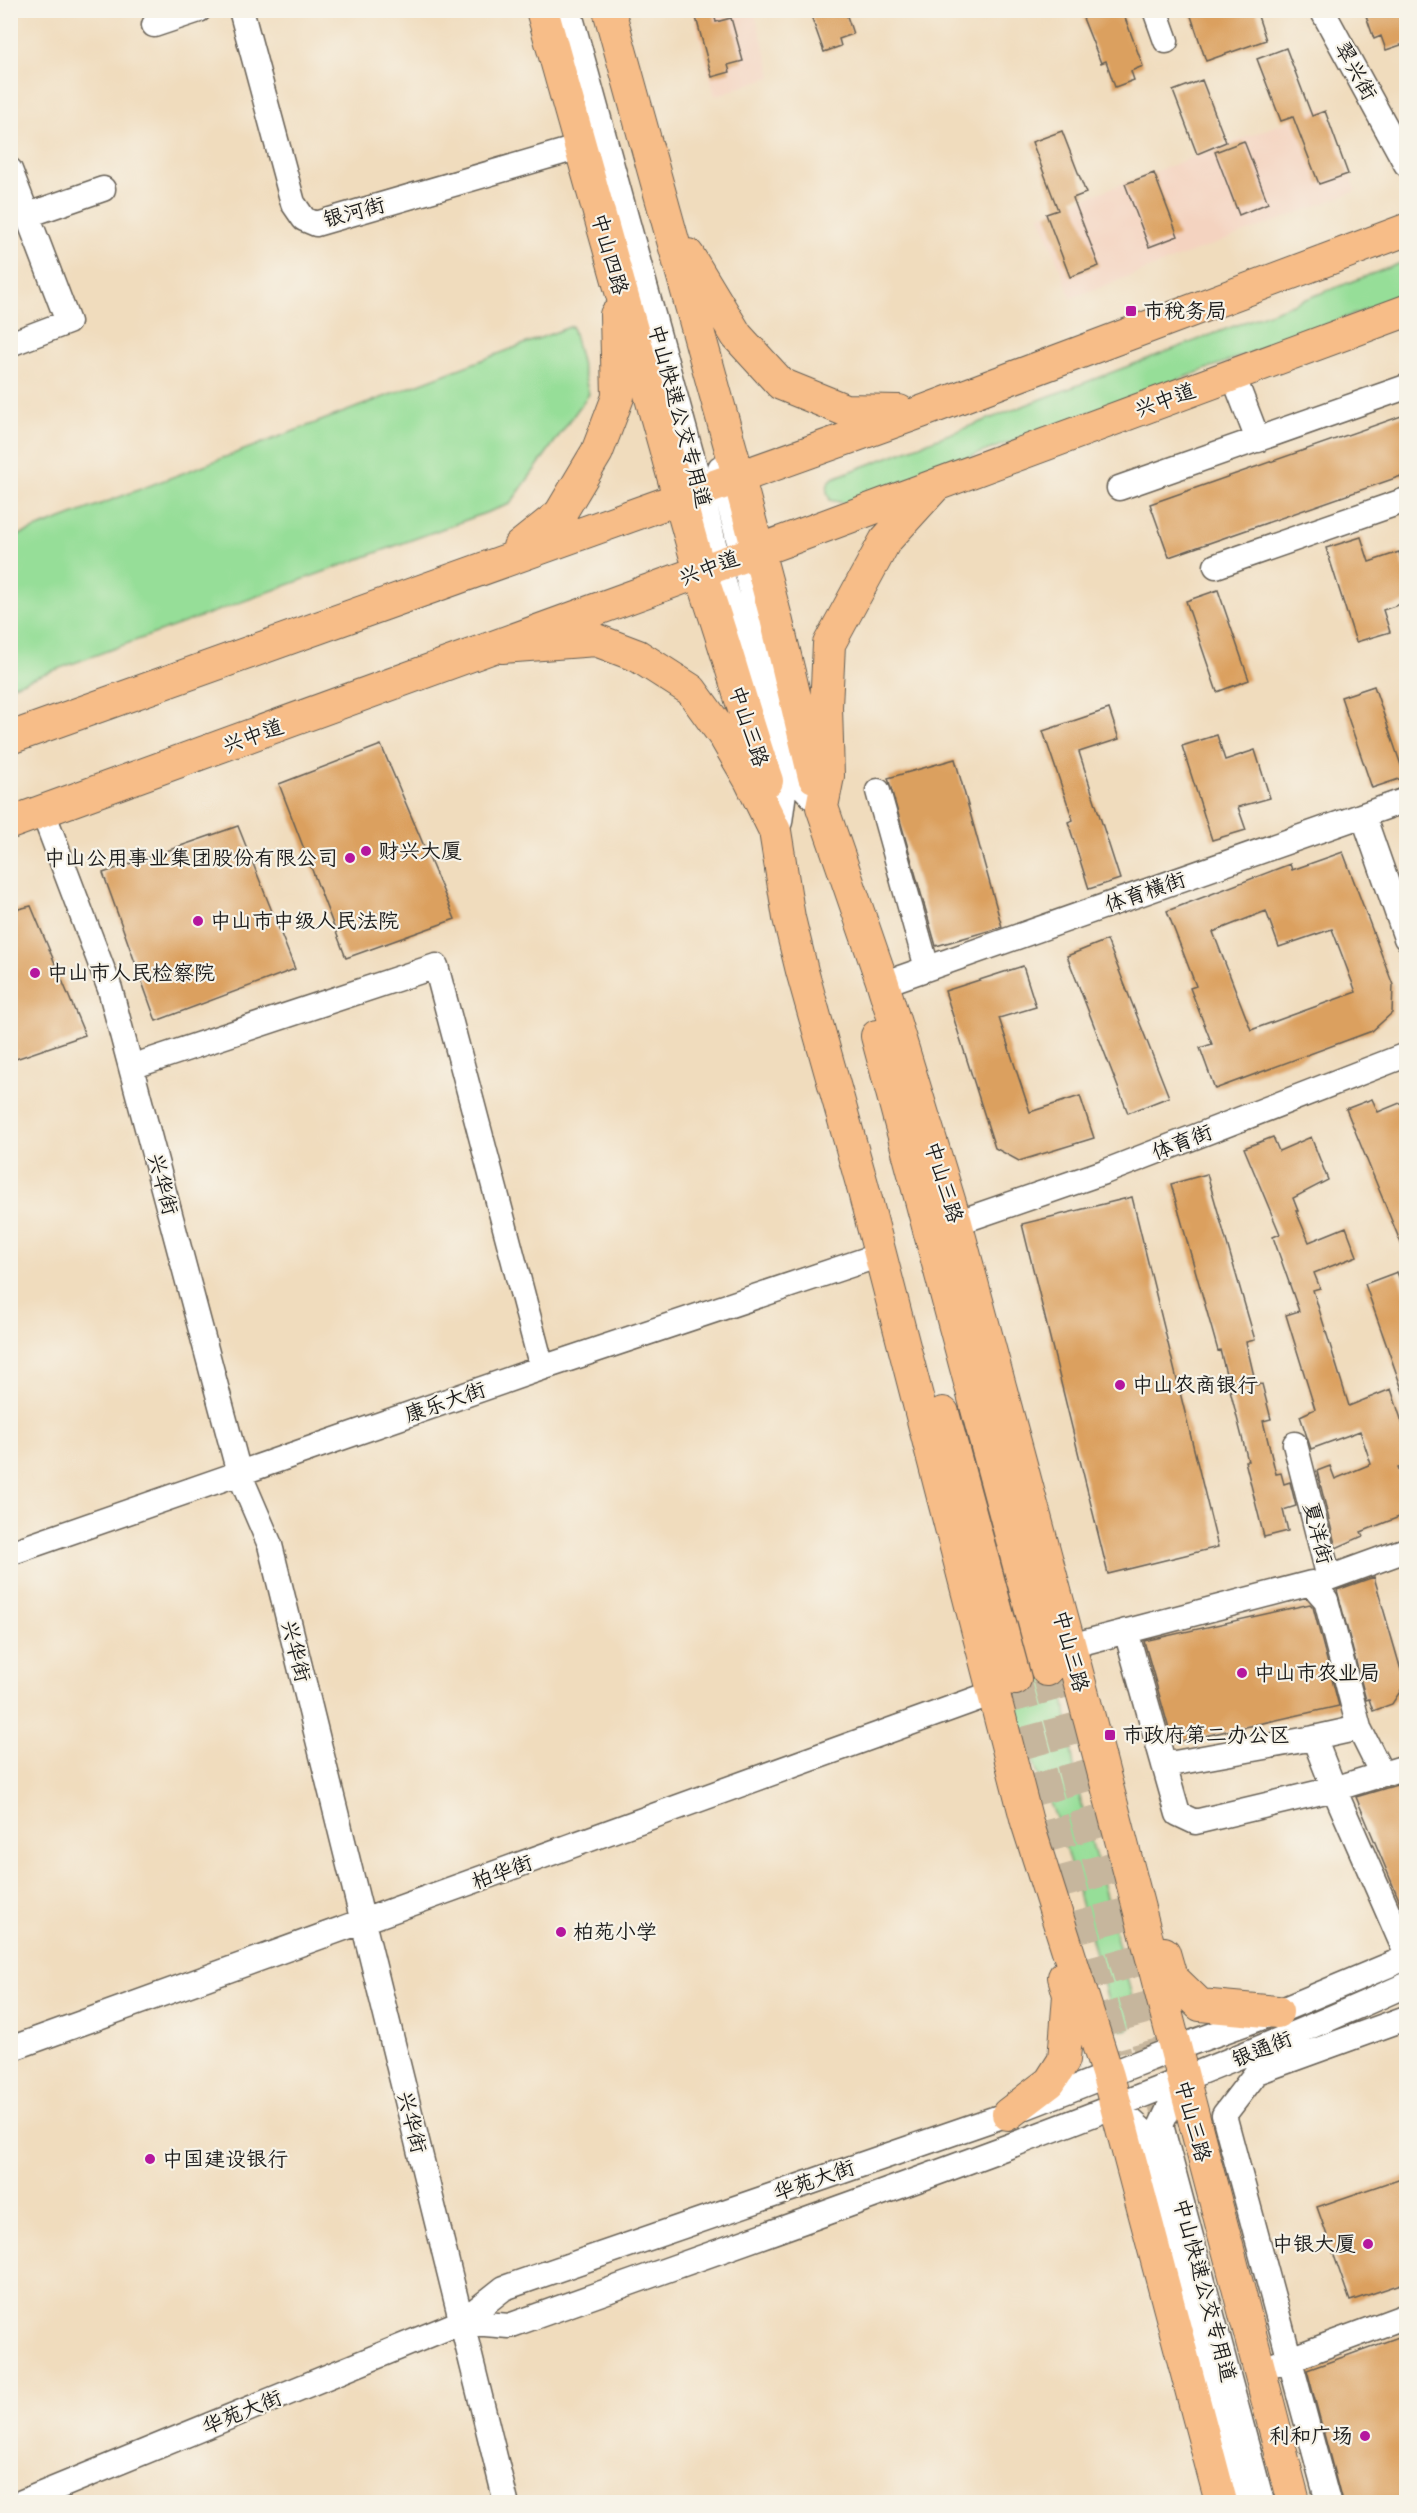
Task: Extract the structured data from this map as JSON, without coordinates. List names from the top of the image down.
{
  "streets": {
    "main road": ["中山四路", "兴中道", "中山三路"],
    "street": [
      "翠兴街",
      "银河街",
      "中山快速公交专用道",
      "体育横街",
      "体育街",
      "兴华街",
      "康乐大街",
      "夏洋街",
      "柏华街",
      "银通街",
      "华苑大街"
    ]
  },
  "crossings": [
    ["银河街", "中山四路"],
    ["中山四路", "中山快速公交专用道"],
    ["中山四路", "中山三路"],
    ["兴中道", "中山三路"],
    ["兴中道", "兴华街"],
    ["中山快速公交专用道", "中山三路"],
    ["中山快速公交专用道", "银通街"],
    ["中山快速公交专用道", "华苑大街"],
    ["中山三路", "体育横街"],
    ["中山三路", "体育街"],
    ["中山三路", "康乐大街"],
    ["中山三路", "柏华街"],
    ["中山三路", "银通街"],
    ["中山三路", "华苑大街"],
    ["兴华街", "康乐大街"],
    ["兴华街", "柏华街"],
    ["兴华街", "华苑大街"],
    ["银通街", "华苑大街"]
  ],
  "places": {
    "transit": ["市税务局", "市政府第二办公区"],
    "other": [
      "财兴大厦",
      "中山公用事业集团股份有限公司",
      "中山市中级人民法院",
      "中山市人民检察院",
      "中山农商银行",
      "中山市农业局",
      "柏苑小学",
      "中国建设银行",
      "中银大厦",
      "利和广场"
    ]
  }
}
